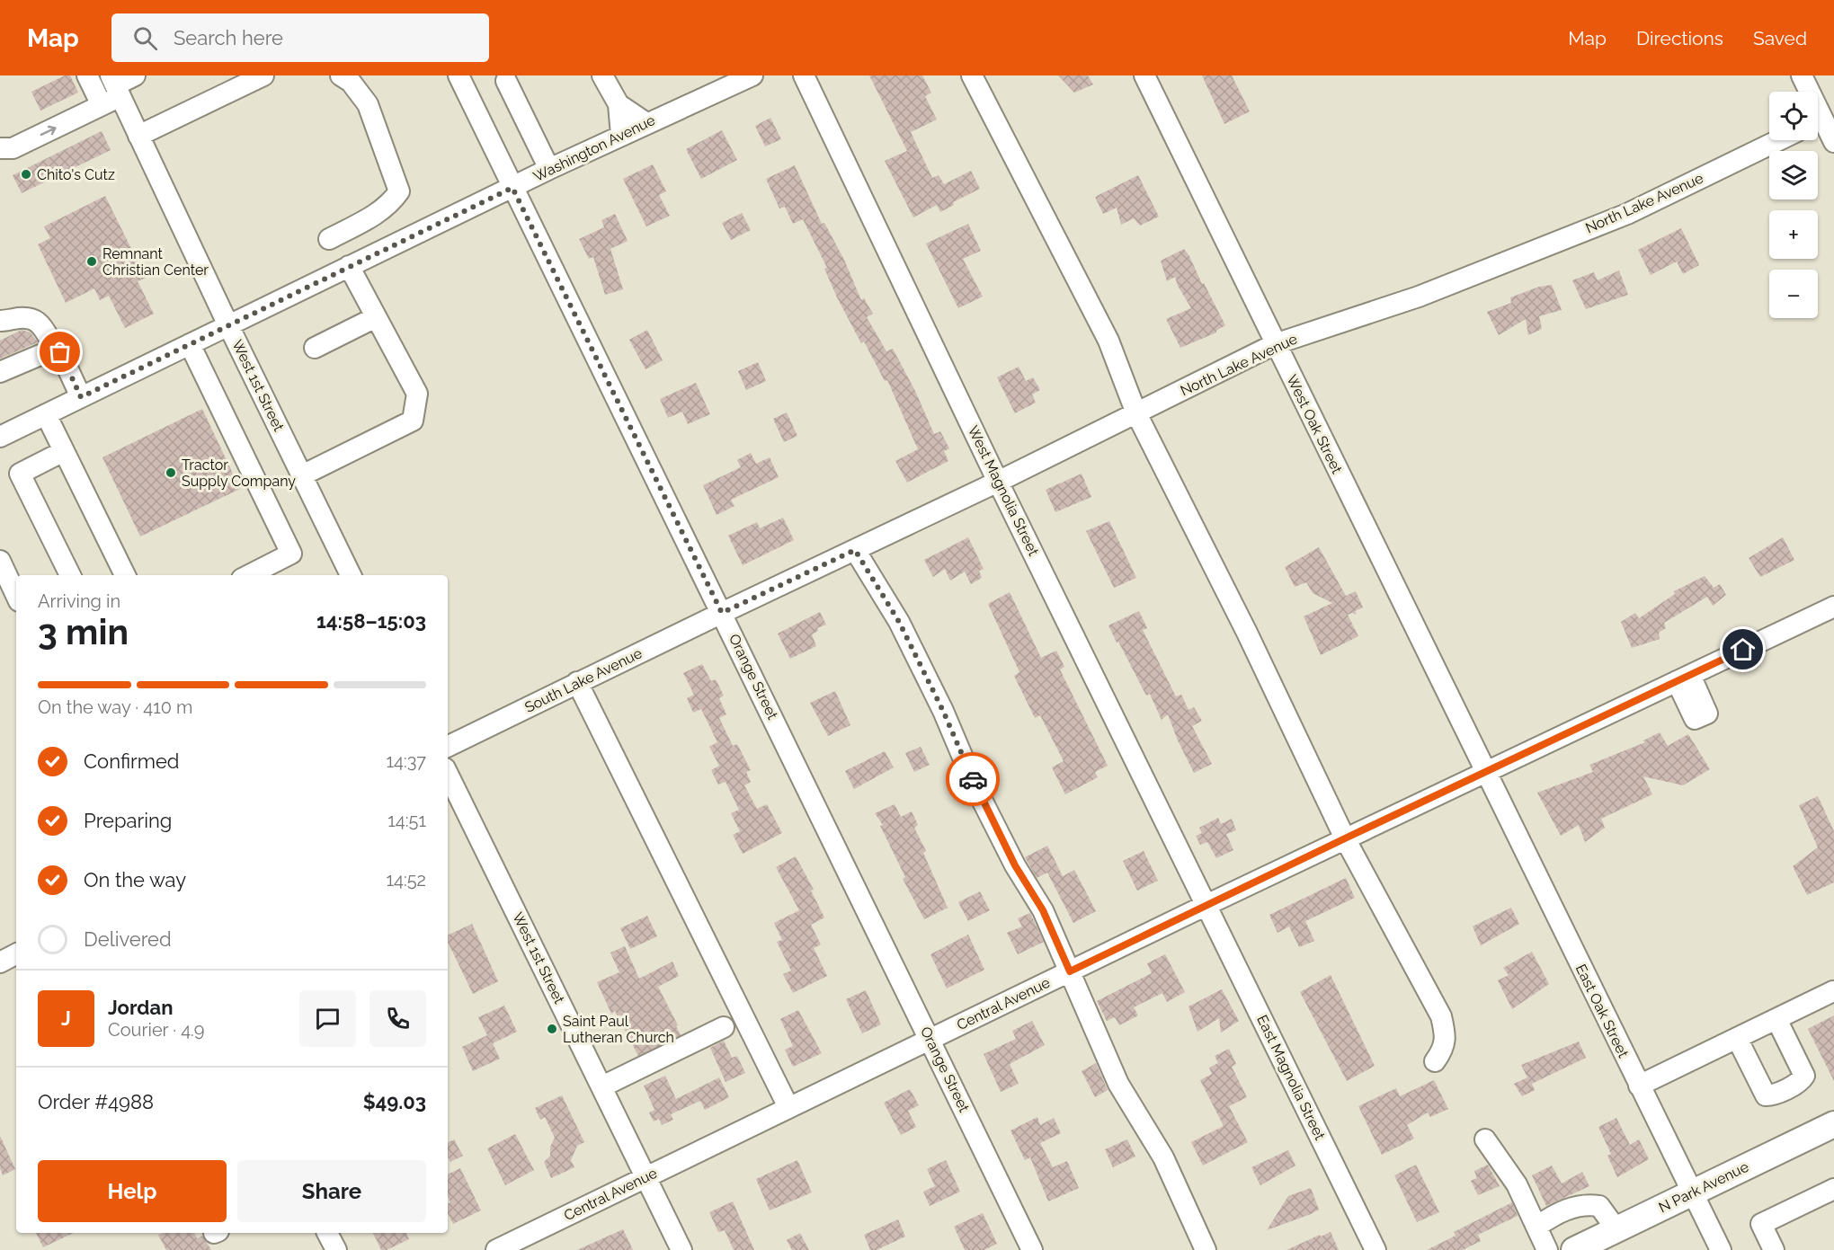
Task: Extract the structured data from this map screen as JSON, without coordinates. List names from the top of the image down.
{
  "streets": {
    "main road": ["N Park Avenue"],
    "street": [
      "Washington Avenue",
      "North Lake Avenue",
      "West 1st Street",
      "West Oak Street",
      "West Magnolia Street",
      "Orange Street",
      "South Lake Avenue",
      "Central Avenue",
      "East Oak Street",
      "East Magnolia Street"
    ]
  },
  "crossings": [
    ["Washington Avenue", "West 1st Street"],
    ["Washington Avenue", "Orange Street"],
    ["North Lake Avenue", "West Oak Street"],
    ["North Lake Avenue", "West Magnolia Street"],
    ["North Lake Avenue", "Orange Street"],
    ["North Lake Avenue", "South Lake Avenue"],
    ["West 1st Street", "Central Avenue"],
    ["West Oak Street", "Central Avenue"],
    ["West Oak Street", "East Oak Street"],
    ["West Magnolia Street", "Central Avenue"],
    ["West Magnolia Street", "East Magnolia Street"],
    ["Orange Street", "South Lake Avenue"],
    ["Orange Street", "Central Avenue"],
    ["Central Avenue", "East Oak Street"],
    ["Central Avenue", "East Magnolia Street"],
    ["East Oak Street", "N Park Avenue"]
  ],
  "places": [
    "Chito's Cutz",
    "Remnant Christian Center",
    "Tractor Supply Company",
    "Saint Paul Lutheran Church"
  ],
  "page": {
    "header": "Map",
    "search": "Search here",
    "nav": ["Map", "Directions", "Saved"],
    "map_buttons": ["+", "−"],
    "heading": ["3 min", "Arriving in", "14:58–15:03"],
    "panel": [
      "Jordan",
      "Courier · 4.9",
      "Order #4988",
      "$49.03"
    ],
    "bar": "On the way · 410 m",
    "list": [
      ["Confirmed", "14:37"],
      ["Preparing", "14:51"],
      ["On the way", "14:52"],
      "Delivered"
    ],
    "round": "J",
    "buttons": ["Help", "Share"]
  }
}
